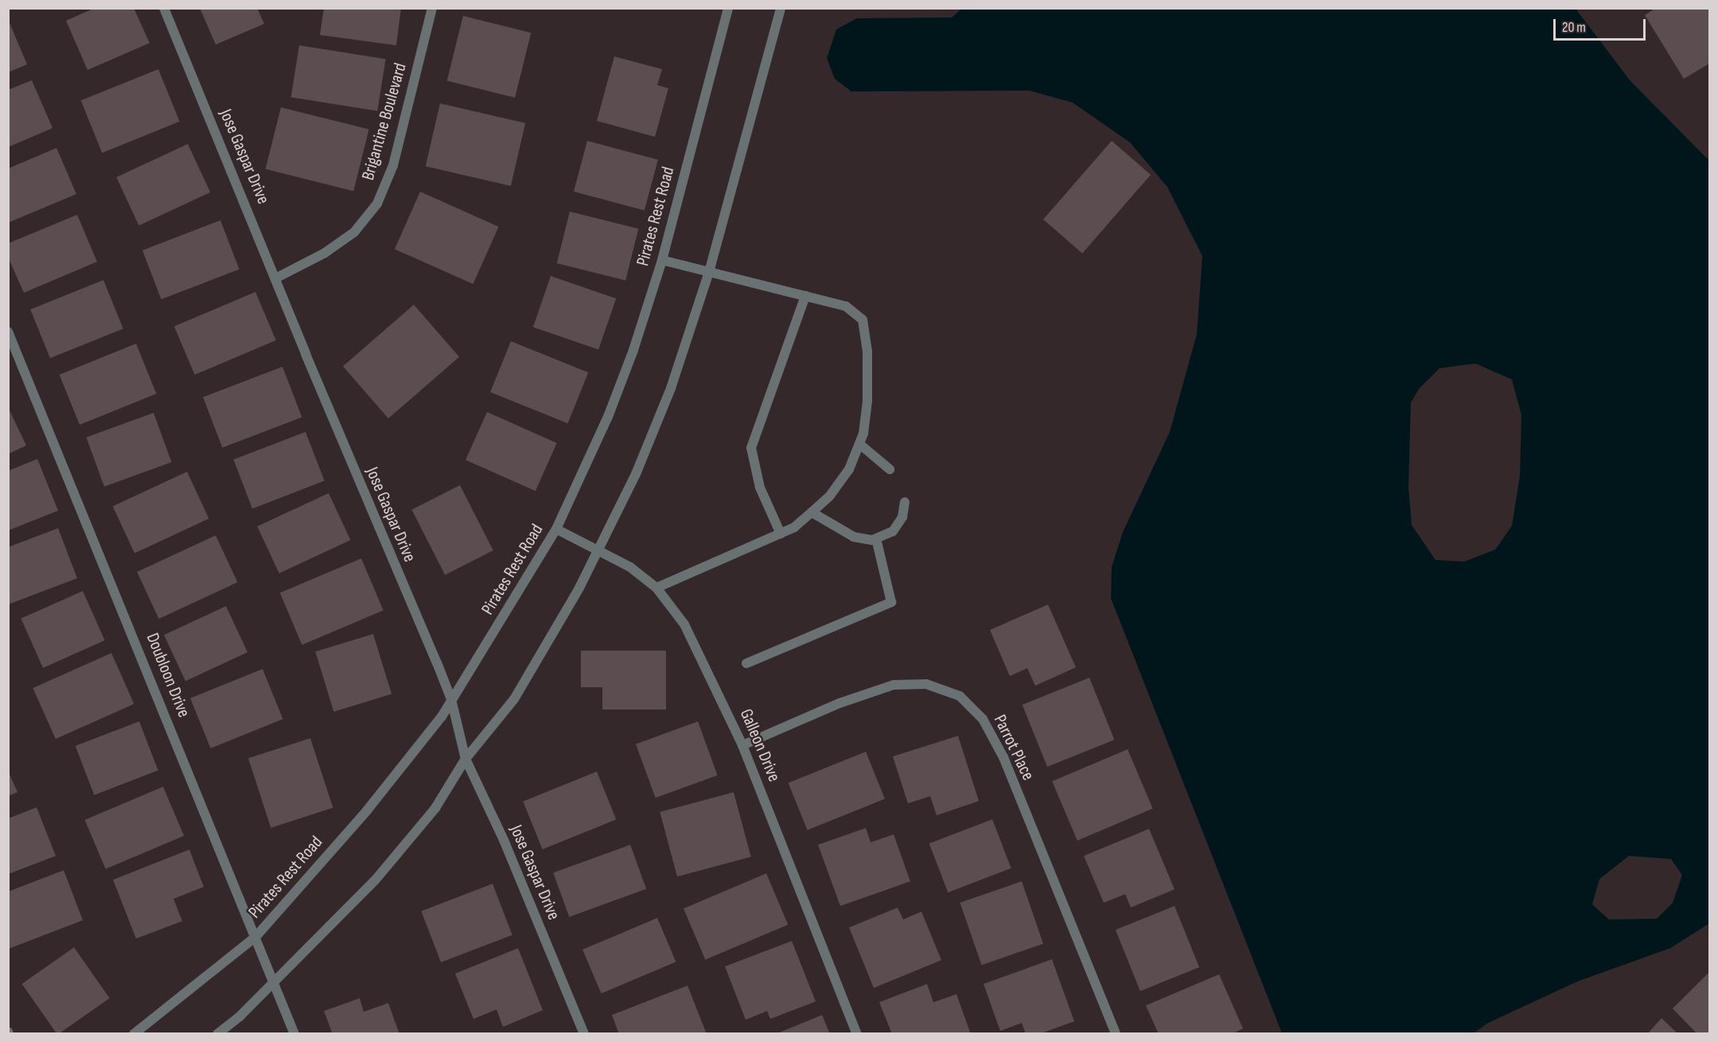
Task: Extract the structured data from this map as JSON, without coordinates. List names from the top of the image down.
{
  "streets": {
    "street": [
      "Brigantine Boulevard",
      "Jose Gaspar Drive",
      "Pirates Rest Road",
      "Doubloon Drive",
      "Galleon Drive",
      "Parrot Place"
    ]
  },
  "crossings": [
    ["Brigantine Boulevard", "Jose Gaspar Drive"],
    ["Jose Gaspar Drive", "Pirates Rest Road"],
    ["Pirates Rest Road", "Doubloon Drive"],
    ["Pirates Rest Road", "Galleon Drive"],
    ["Galleon Drive", "Parrot Place"]
  ],
  "scale_bar": "20 m"
}
